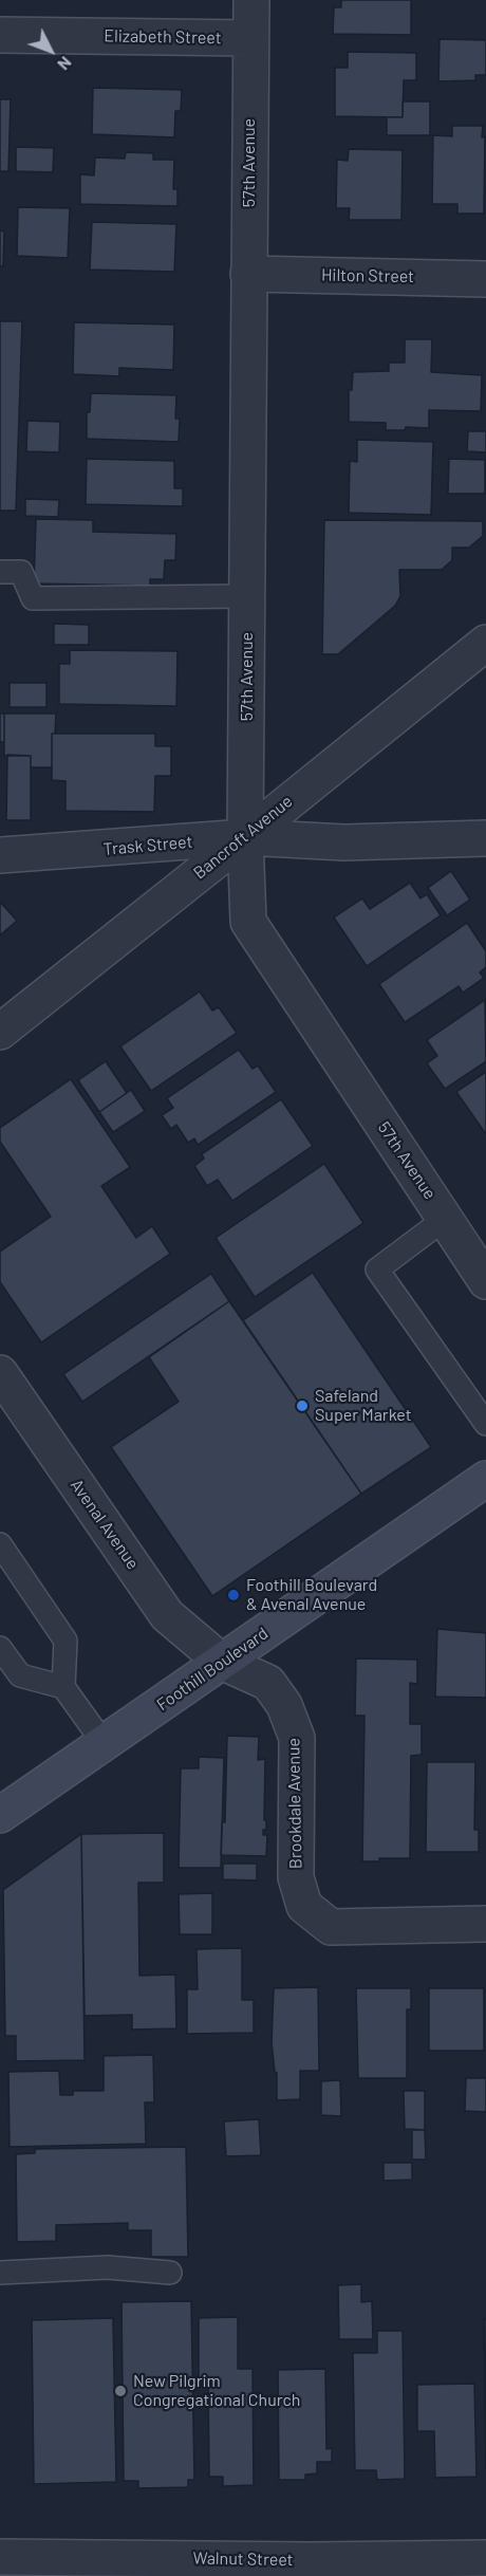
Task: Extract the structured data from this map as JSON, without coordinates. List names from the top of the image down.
{
  "streets": {
    "main road": ["Foothill Boulevard"],
    "street": [
      "Elizabeth Street",
      "57th Avenue",
      "Hilton Street",
      "Bancroft Avenue",
      "Trask Street",
      "Avenal Avenue",
      "Brookdale Avenue",
      "Walnut Street"
    ]
  },
  "crossings": [
    ["Elizabeth Street", "57th Avenue"],
    ["57th Avenue", "Hilton Street"],
    ["57th Avenue", "Bancroft Avenue"],
    ["57th Avenue", "Trask Street"],
    ["Bancroft Avenue", "Trask Street"],
    ["Avenal Avenue", "Foothill Boulevard"],
    ["Avenal Avenue", "Brookdale Avenue"],
    ["Foothill Boulevard", "Brookdale Avenue"]
  ],
  "places": ["Safeland Super Market", "Foothill Boulevard & Avenal Avenue", "New Pilgrim Congregational Church"],
  "north": "bottom right"
}
